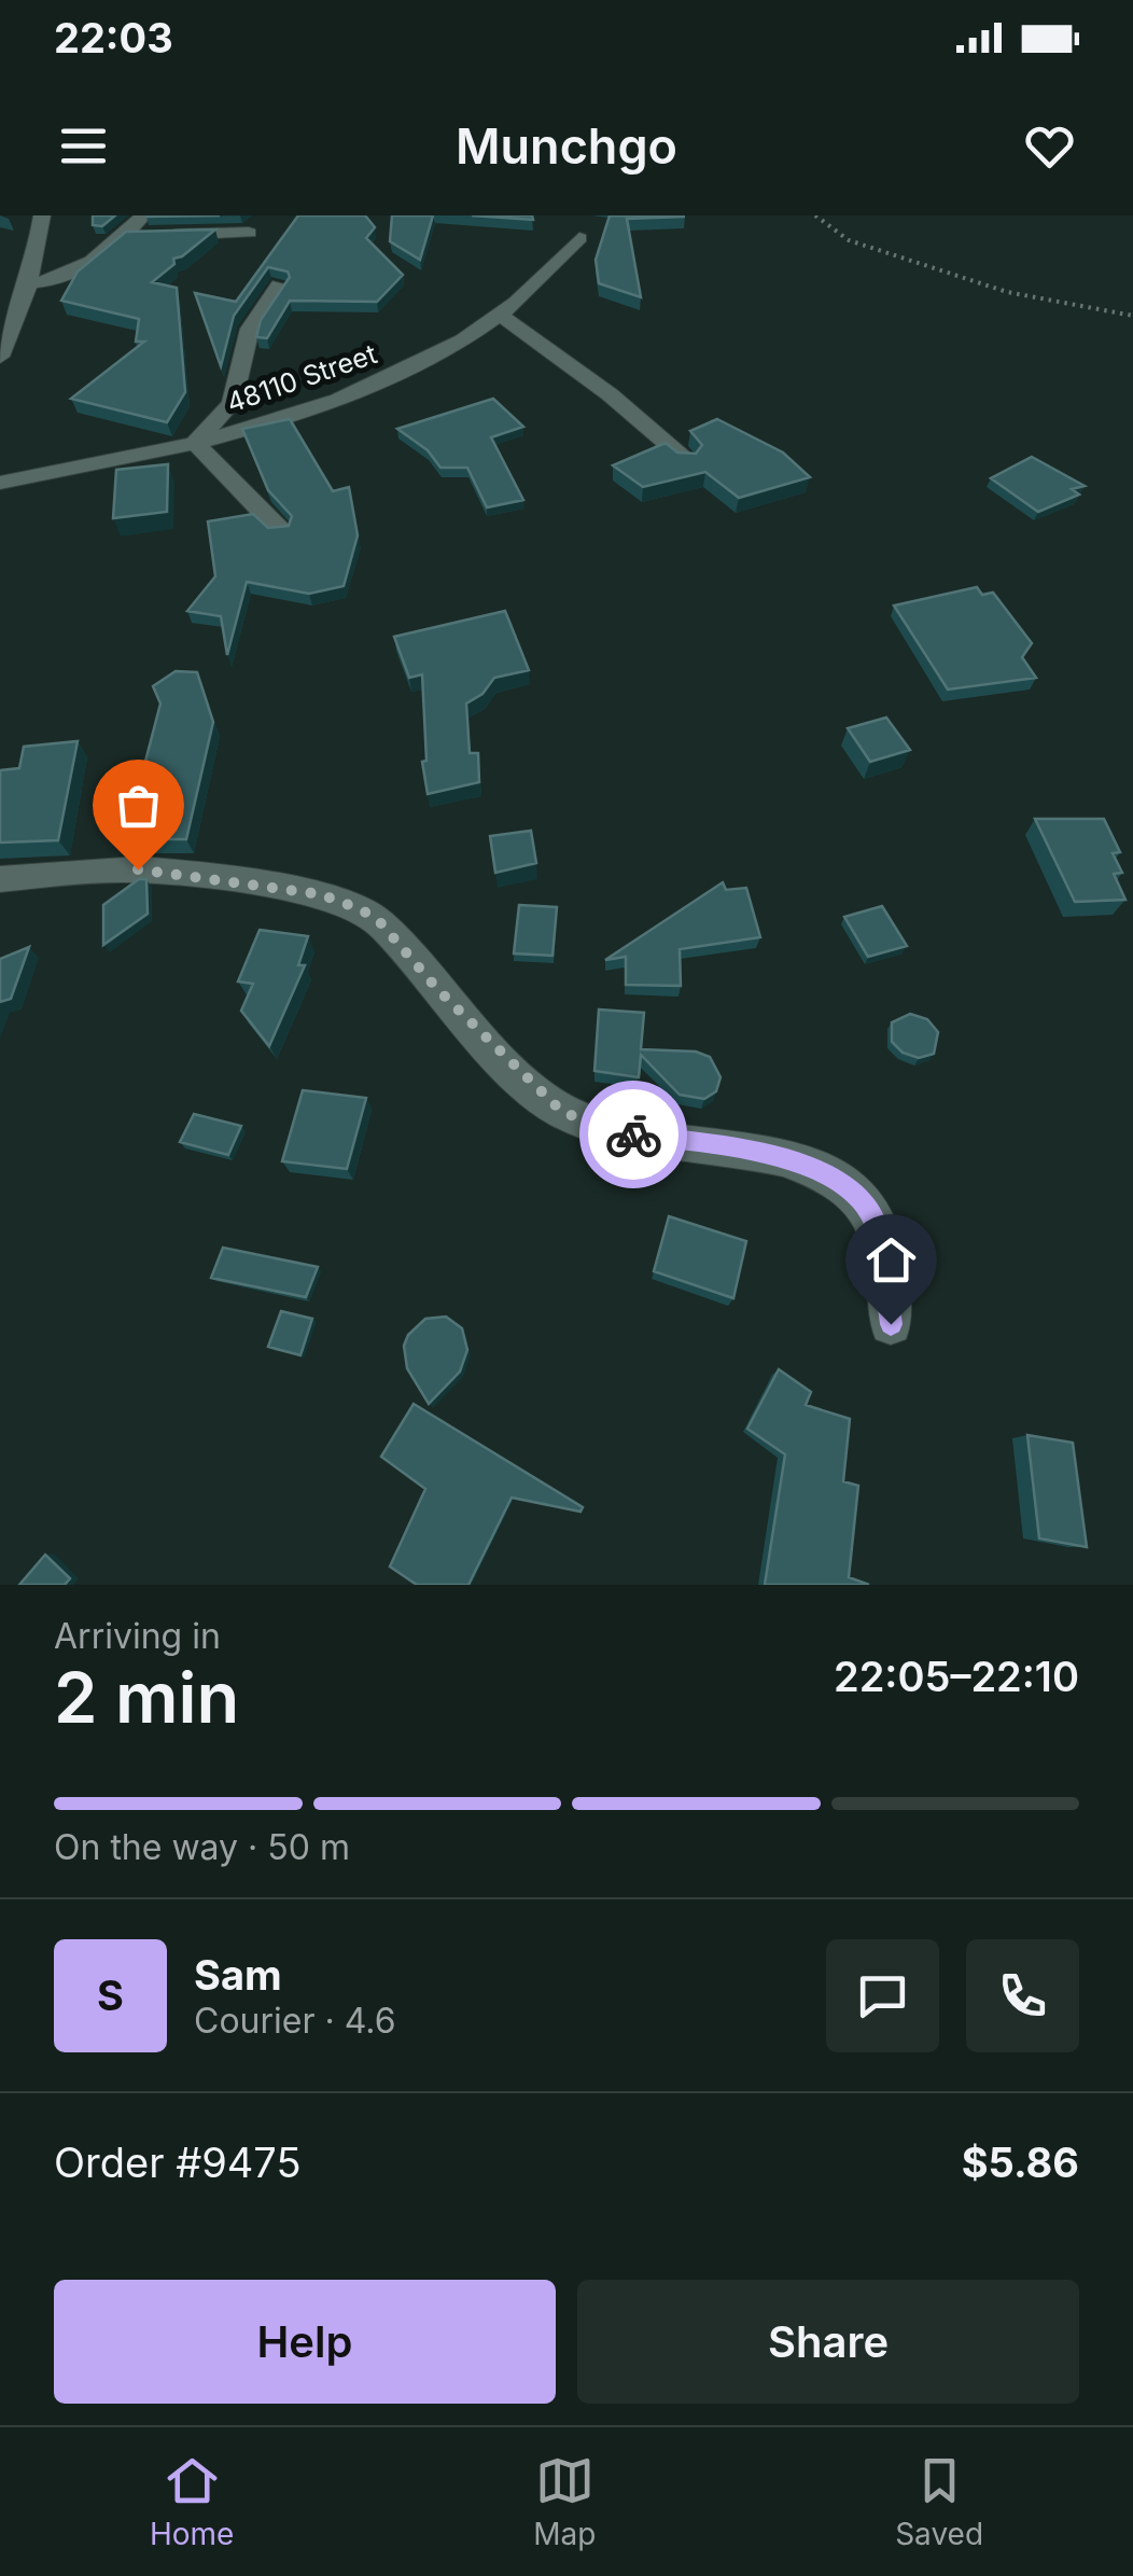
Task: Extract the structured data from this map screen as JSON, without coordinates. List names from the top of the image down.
{
  "streets": {
    "street": ["48110 Street"]
  },
  "page": {
    "status": "22:03",
    "header": "Munchgo",
    "heading": ["2 min", "Arriving in", "22:05–22:10"],
    "panel": [
      "Sam",
      "Courier · 4.6",
      "Order #9475",
      "$5.86"
    ],
    "bar": "On the way · 50 m",
    "round": "S",
    "buttons": ["Help", "Share"],
    "tabs": ["Home", "Map", "Saved"]
  }
}
